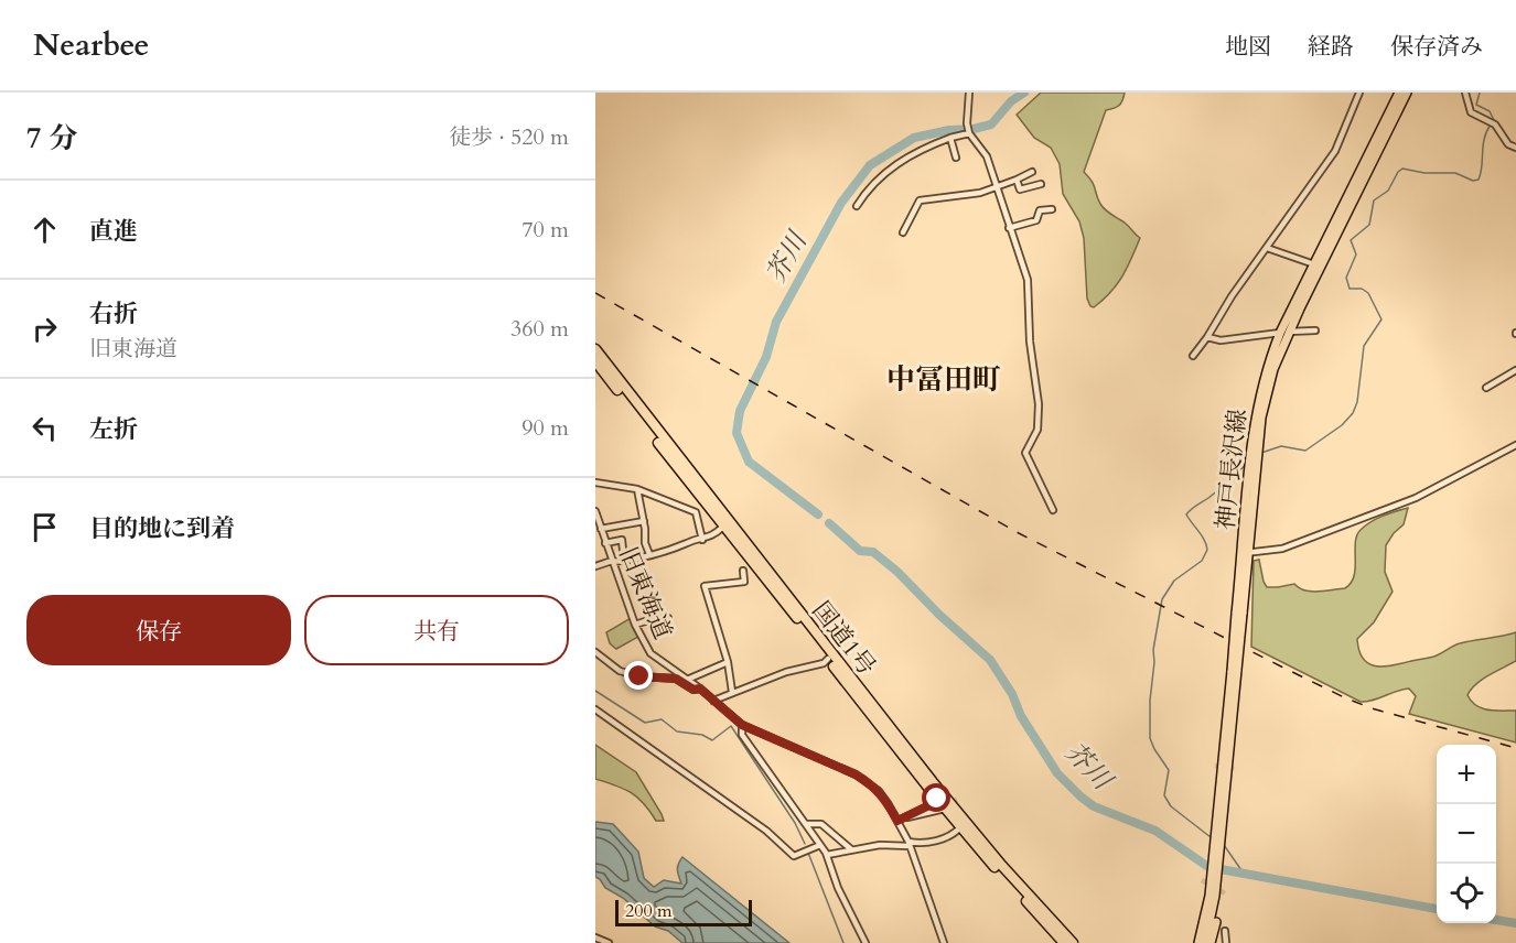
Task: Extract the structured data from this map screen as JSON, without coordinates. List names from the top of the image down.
{
  "streets": {
    "highway": ["国道1号"],
    "main road": ["神戸長沢線"],
    "street": ["旧東海道"]
  },
  "districts": ["中冨田町"],
  "water": ["芥川"],
  "scale_bar": "200 m",
  "page": {
    "header": "Nearbee",
    "nav": ["地図", "経路", "保存済み"],
    "heading": ["7 分", "徒歩 · 520 m"],
    "list": [
      ["直進", "70 m"],
      ["右折", "旧東海道", "360 m"],
      ["左折", "90 m"],
      "目的地に到着"
    ],
    "buttons": ["保存", "共有"],
    "map_buttons": ["+", "−"],
    "scale": "200 m"
  }
}
